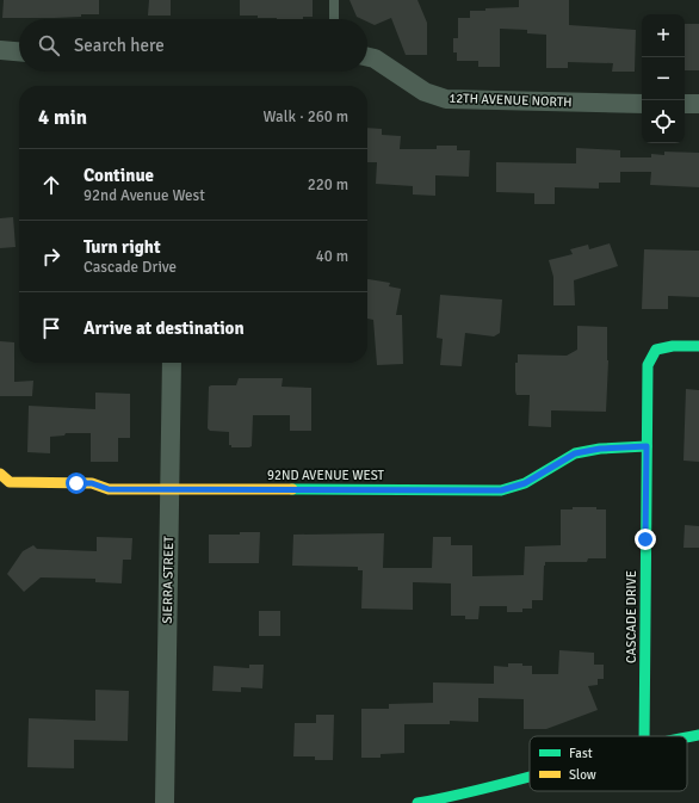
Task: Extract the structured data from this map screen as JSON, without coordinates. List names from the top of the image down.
{
  "streets": {
    "street": [
      "12TH AVENUE NORTH",
      "92ND AVENUE WEST",
      "SIERRA STREET",
      "CASCADE DRIVE"
    ]
  },
  "crossings": [
    ["92ND AVENUE WEST", "SIERRA STREET"],
    ["92ND AVENUE WEST", "CASCADE DRIVE"]
  ],
  "legend": ["Fast", "Slow"],
  "page": {
    "map_buttons": ["+", "−"],
    "search": "Search here",
    "heading": ["4 min", "Walk · 260 m"],
    "list": [
      ["Continue", "92nd Avenue West", "220 m"],
      ["Turn right", "Cascade Drive", "40 m"],
      "Arrive at destination"
    ]
  }
}
